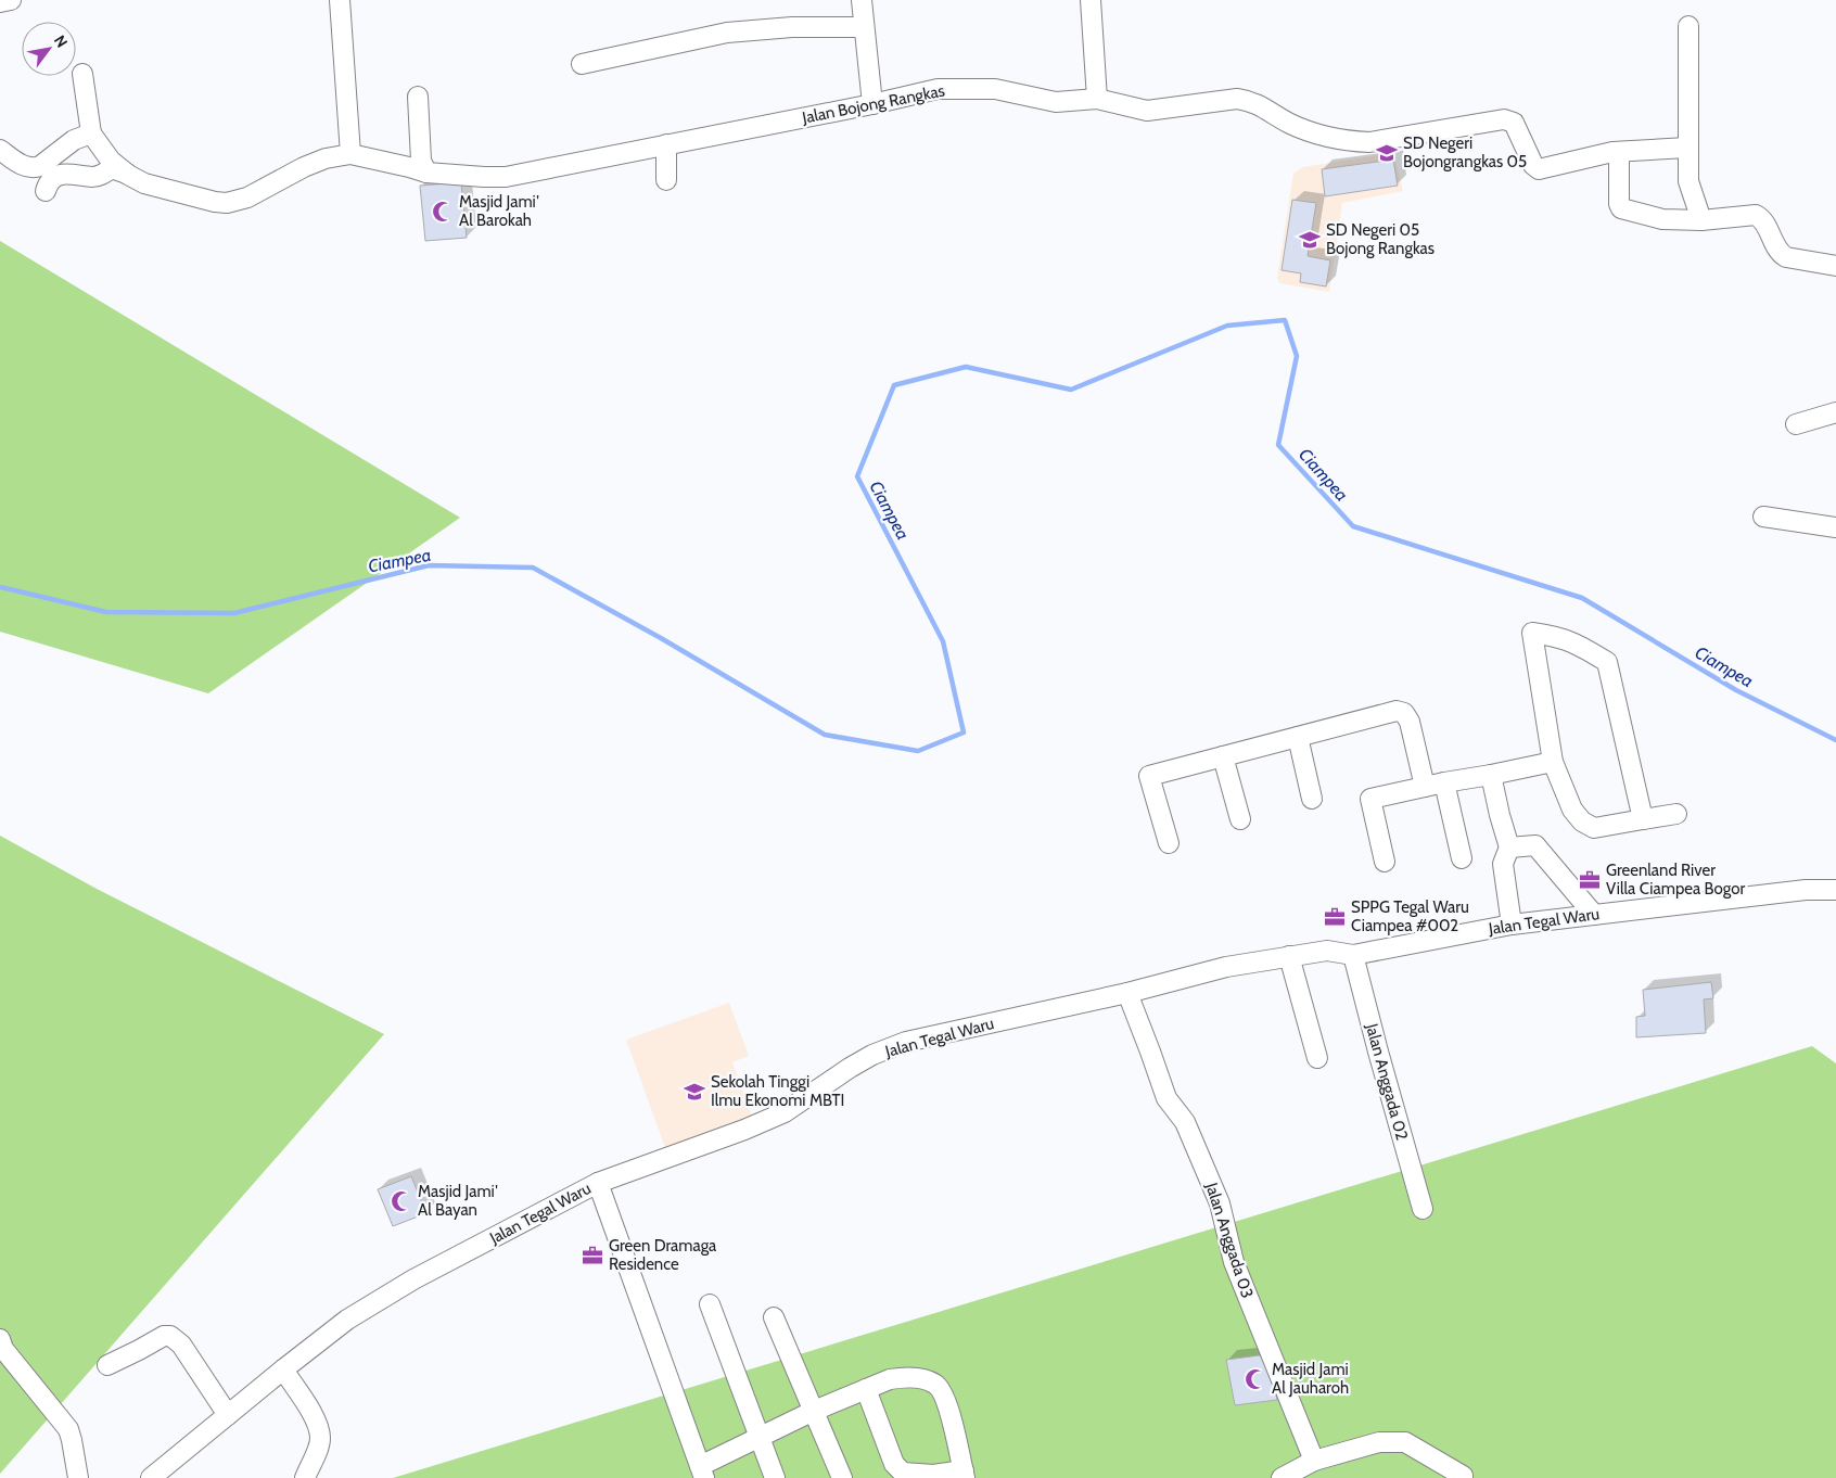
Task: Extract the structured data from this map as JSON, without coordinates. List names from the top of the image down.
{
  "streets": {
    "street": [
      "Jalan Bojong Rangkas",
      "Jalan Tegal Waru",
      "Jalan Anggada 02",
      "Jalan Anggada 03"
    ]
  },
  "crossings": [
    ["Jalan Tegal Waru", "Jalan Anggada 02"],
    ["Jalan Tegal Waru", "Jalan Anggada 03"]
  ],
  "water": ["Ciampea"],
  "places": {
    "school or university": ["SD Negeri Bojongrangkas 05", "SD Negeri 05 Bojong Rangkas", "Sekolah Tinggi Ilmu Ekonomi MBTI"],
    "mosque": ["Masjid Jami' Al Barokah", "Masjid Jami' Al Bayan", "Masjid Jami Al Jauharoh"],
    "office": ["Greenland River Villa Ciampea Bogor", "SPPG Tegal Waru Ciampea #002", "Green Dramaga Residence"]
  },
  "north": "top right"
}
